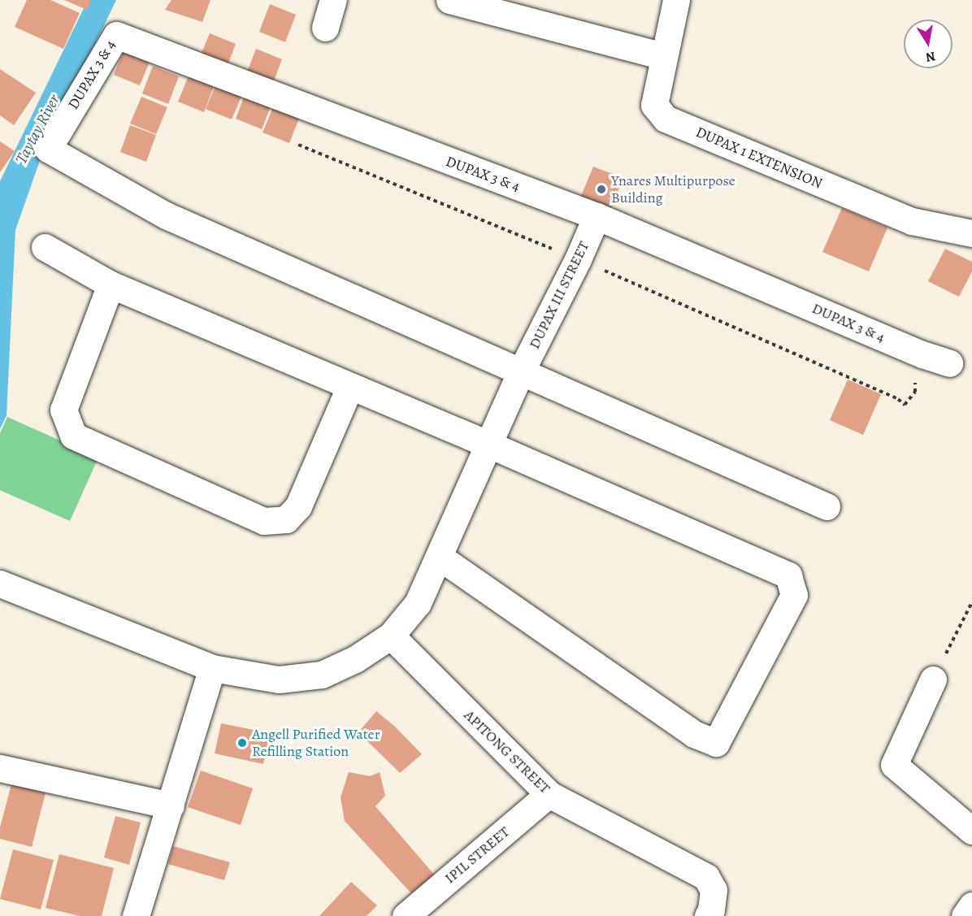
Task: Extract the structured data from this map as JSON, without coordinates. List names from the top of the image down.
{
  "streets": {
    "street": [
      "DUPAX 3 & 4",
      "DUPAX 1 EXTENSION",
      "DUPAX III STREET",
      "APITONG STREET",
      "IPIL STREET"
    ]
  },
  "crossings": [
    ["DUPAX 3 & 4", "DUPAX III STREET"],
    ["DUPAX III STREET", "APITONG STREET"],
    ["APITONG STREET", "IPIL STREET"]
  ],
  "water": ["Taytay River"],
  "places": ["Ynares Multipurpose Building", "Angell Purified Water Refilling Station"],
  "north": "bottom"
}
